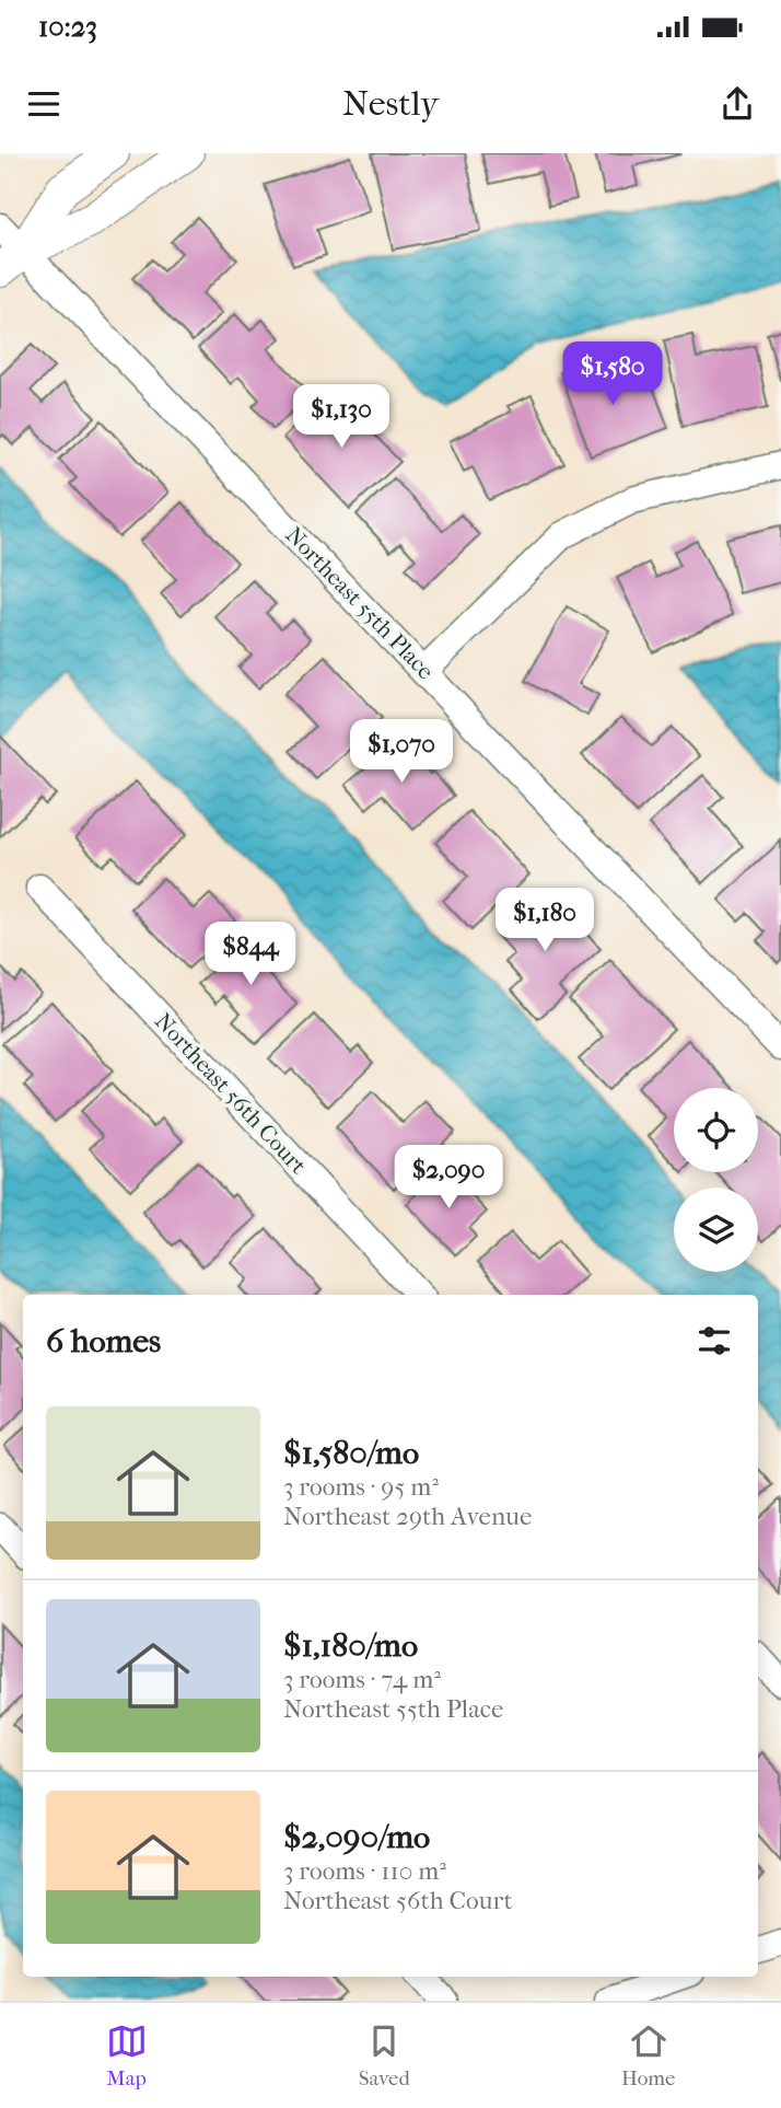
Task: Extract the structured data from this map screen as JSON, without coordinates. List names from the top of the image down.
{
  "streets": {
    "street": ["Northeast 55th Place", "Northeast 56th Court"]
  },
  "page": {
    "status": "10:23",
    "header": "Nestly",
    "price": [
      "$1,580",
      "$1,130",
      "$1,070",
      "$1,180",
      "$844",
      "$2,090"
    ],
    "heading": "6 homes",
    "list": [
      {
        "name": "$1,580/mo",
        "note": "3 rooms · 95 m² · Northeast 29th Avenue"
      },
      {
        "name": "$1,180/mo",
        "note": "3 rooms · 74 m² · Northeast 55th Place"
      },
      {
        "name": "$2,090/mo",
        "note": "3 rooms · 110 m² · Northeast 56th Court"
      }
    ],
    "tabs": ["Map", "Saved", "Home"]
  }
}
